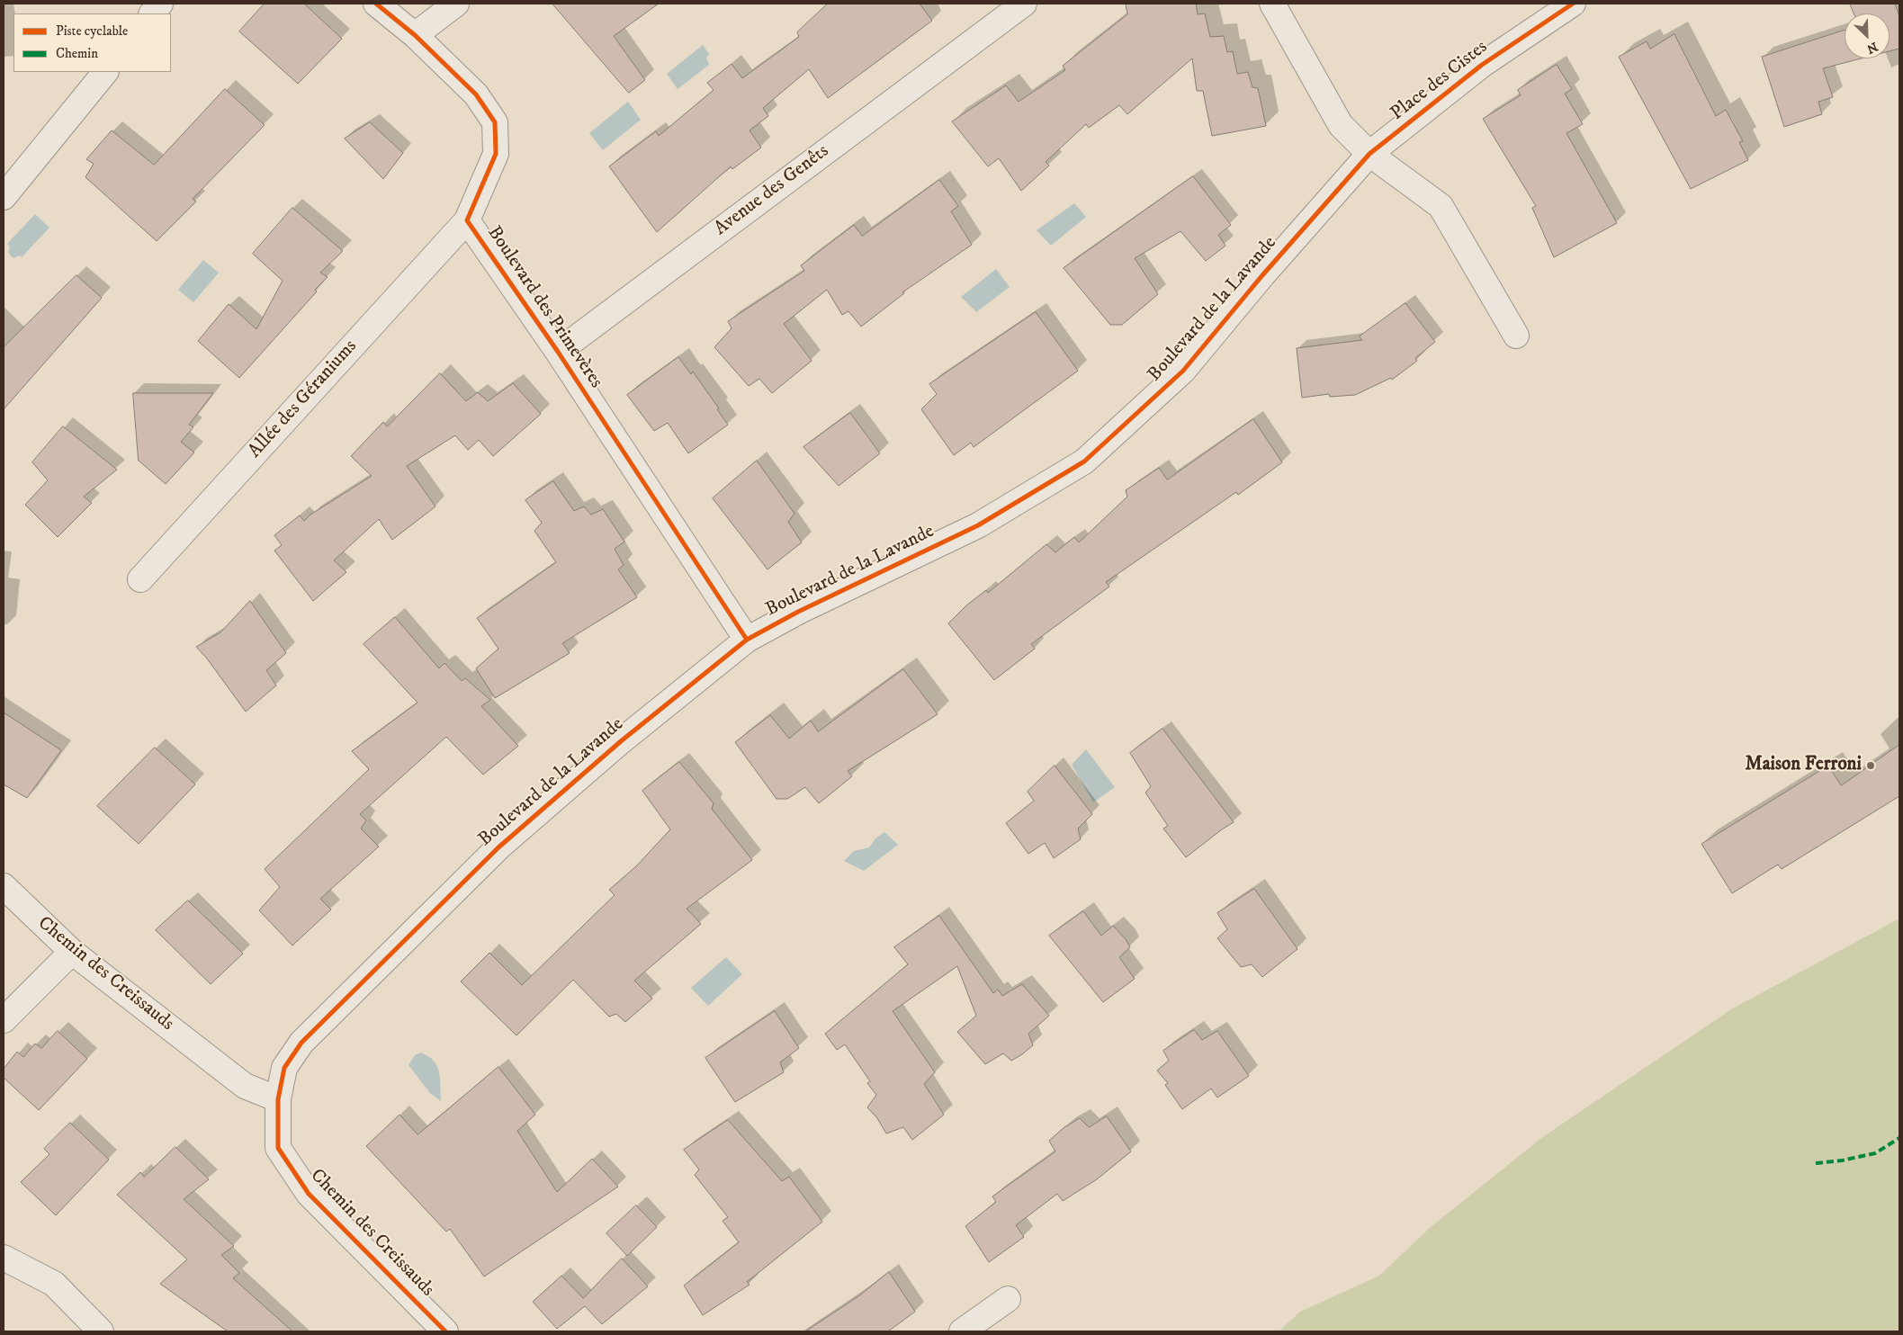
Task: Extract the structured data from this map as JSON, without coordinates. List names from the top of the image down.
{
  "streets": {
    "street": [
      "Place des Cistes",
      "Avenue des Genêts",
      "Boulevard des Primevères",
      "Boulevard de la Lavande",
      "Allée des Géraniums",
      "Chemin des Creissauds"
    ]
  },
  "crossings": [
    ["Place des Cistes", "Boulevard de la Lavande"],
    ["Avenue des Genêts", "Boulevard des Primevères"],
    ["Boulevard des Primevères", "Boulevard de la Lavande"],
    ["Boulevard des Primevères", "Allée des Géraniums"],
    ["Boulevard de la Lavande", "Chemin des Creissauds"]
  ],
  "places": ["Maison Ferroni"],
  "legend": ["Piste cyclable", "Chemin"],
  "north": "bottom right"
}
